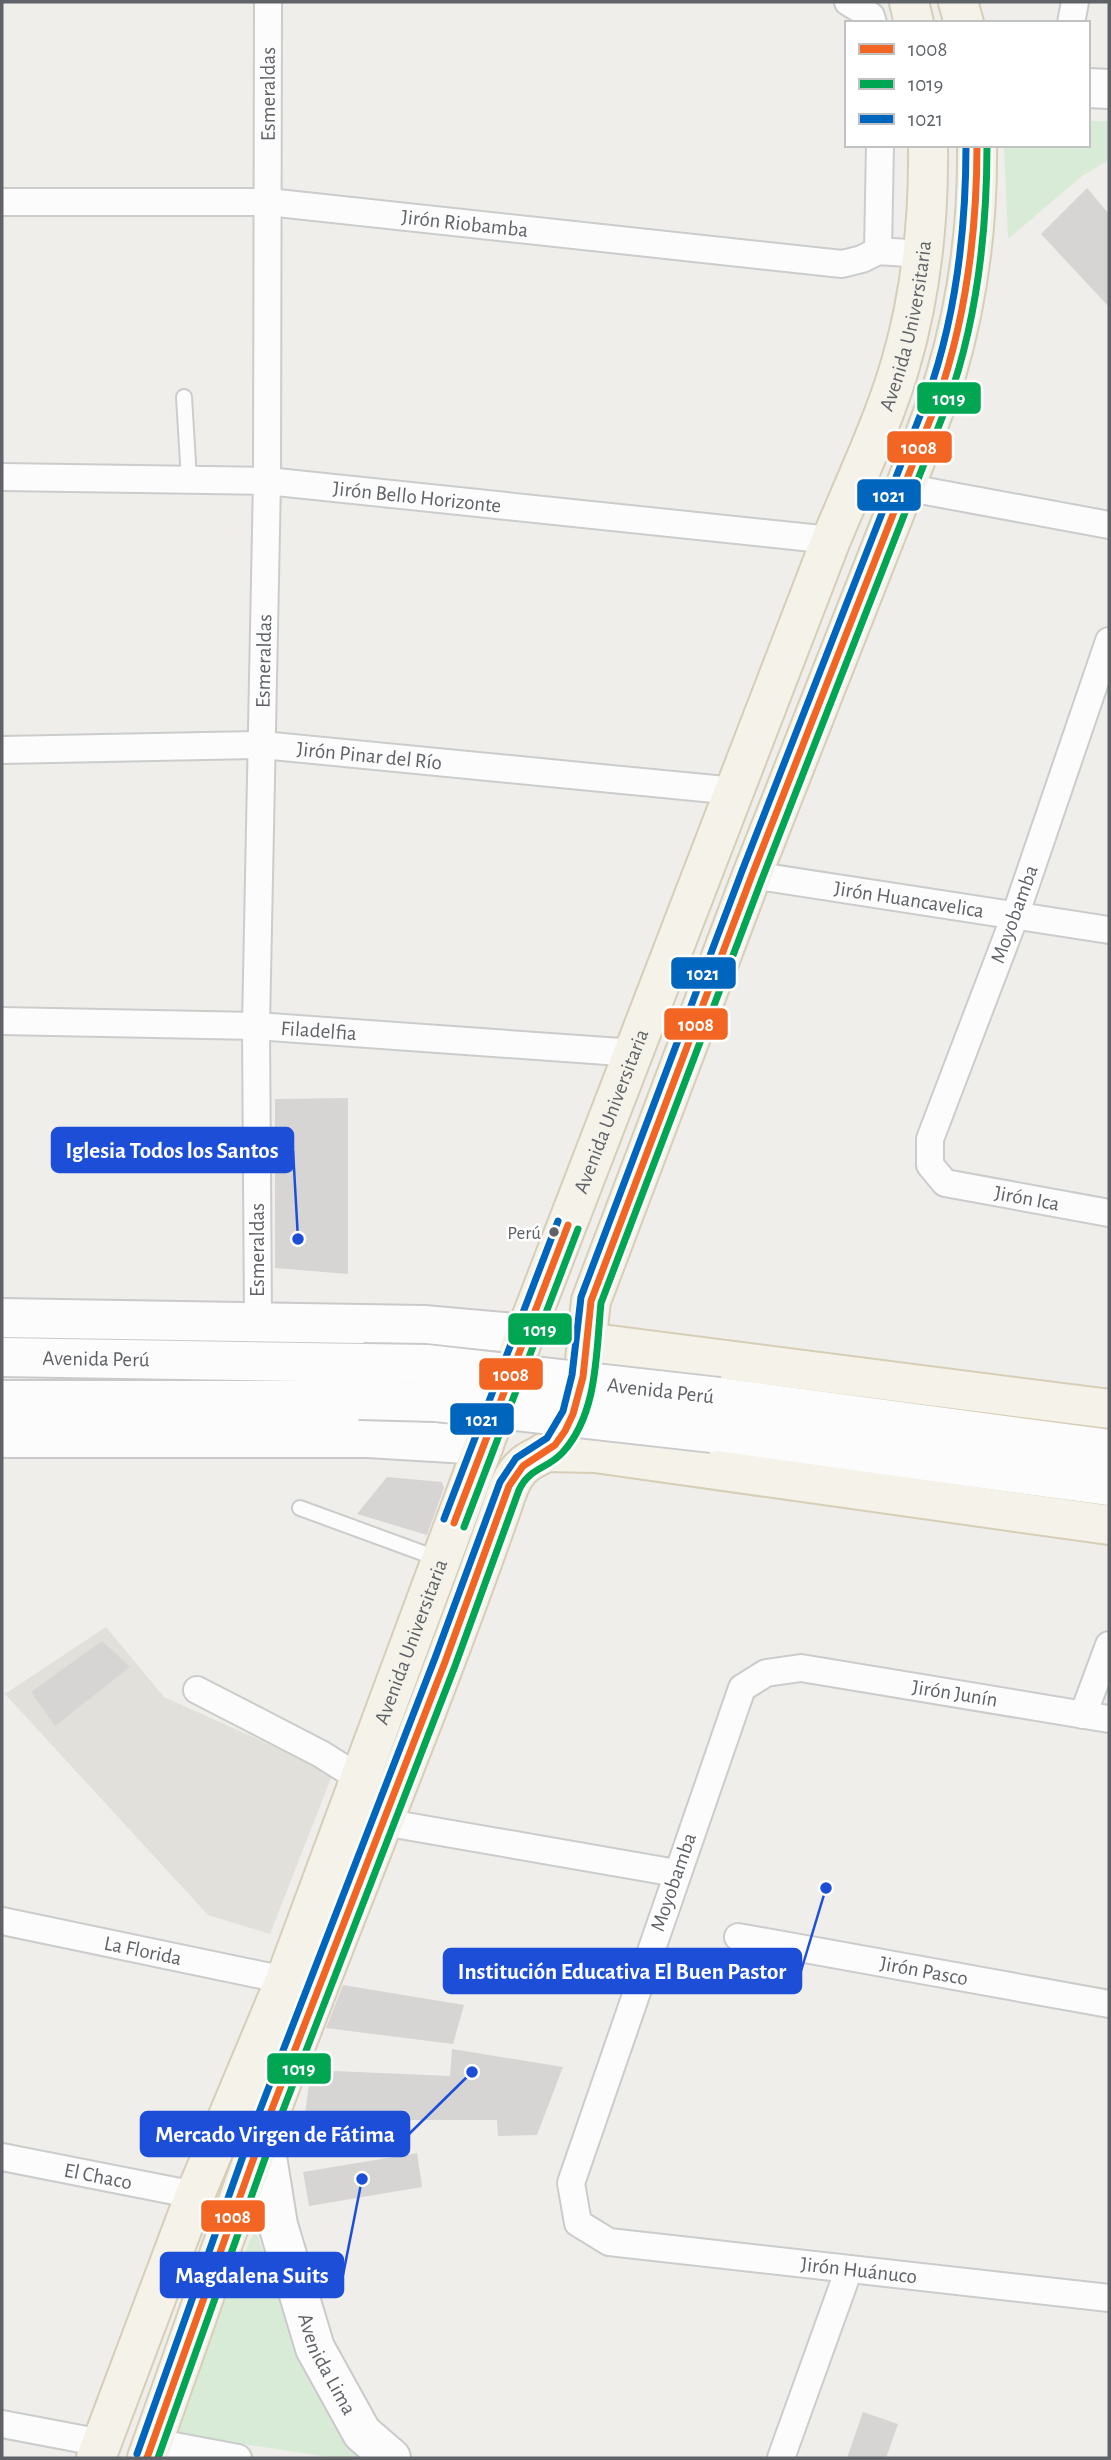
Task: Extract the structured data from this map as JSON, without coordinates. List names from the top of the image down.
{
  "streets": {
    "main road": ["Avenida Universitaria", "Avenida Perú", "Avenida Lima"],
    "street": [
      "Esmeraldas",
      "Jirón Riobamba",
      "Jirón Bello Horizonte",
      "Jirón Pinar del Río",
      "Jirón Huancavelica",
      "Moyobamba",
      "Filadelfia",
      "Jirón Ica",
      "Jirón Junín",
      "La Florida",
      "Jirón Pasco",
      "El Chaco",
      "Jirón Huánuco"
    ]
  },
  "crossings": [
    ["Esmeraldas", "Jirón Riobamba"],
    ["Esmeraldas", "Jirón Bello Horizonte"],
    ["Esmeraldas", "Jirón Pinar del Río"],
    ["Esmeraldas", "Filadelfia"],
    ["Esmeraldas", "Avenida Perú"],
    ["Jirón Riobamba", "Avenida Universitaria"],
    ["Avenida Universitaria", "Jirón Bello Horizonte"],
    ["Avenida Universitaria", "Jirón Pinar del Río"],
    ["Avenida Universitaria", "Jirón Huancavelica"],
    ["Avenida Universitaria", "Filadelfia"],
    ["Avenida Universitaria", "Avenida Perú"],
    ["Avenida Universitaria", "La Florida"],
    ["Avenida Universitaria", "El Chaco"],
    ["Avenida Universitaria", "Avenida Lima"],
    ["Jirón Huancavelica", "Moyobamba"],
    ["Moyobamba", "Jirón Ica"],
    ["Moyobamba", "Jirón Junín"],
    ["Moyobamba", "Jirón Huánuco"]
  ],
  "places": [
    "Perú",
    "Iglesia Todos los Santos",
    "Institución Educativa El Buen Pastor",
    "Mercado Virgen de Fátima",
    "Magdalena Suits"
  ],
  "lines": ["transit line 1008", "transit line 1019", "transit line 1021"],
  "legend": ["1008", "1019", "1021"]
}
